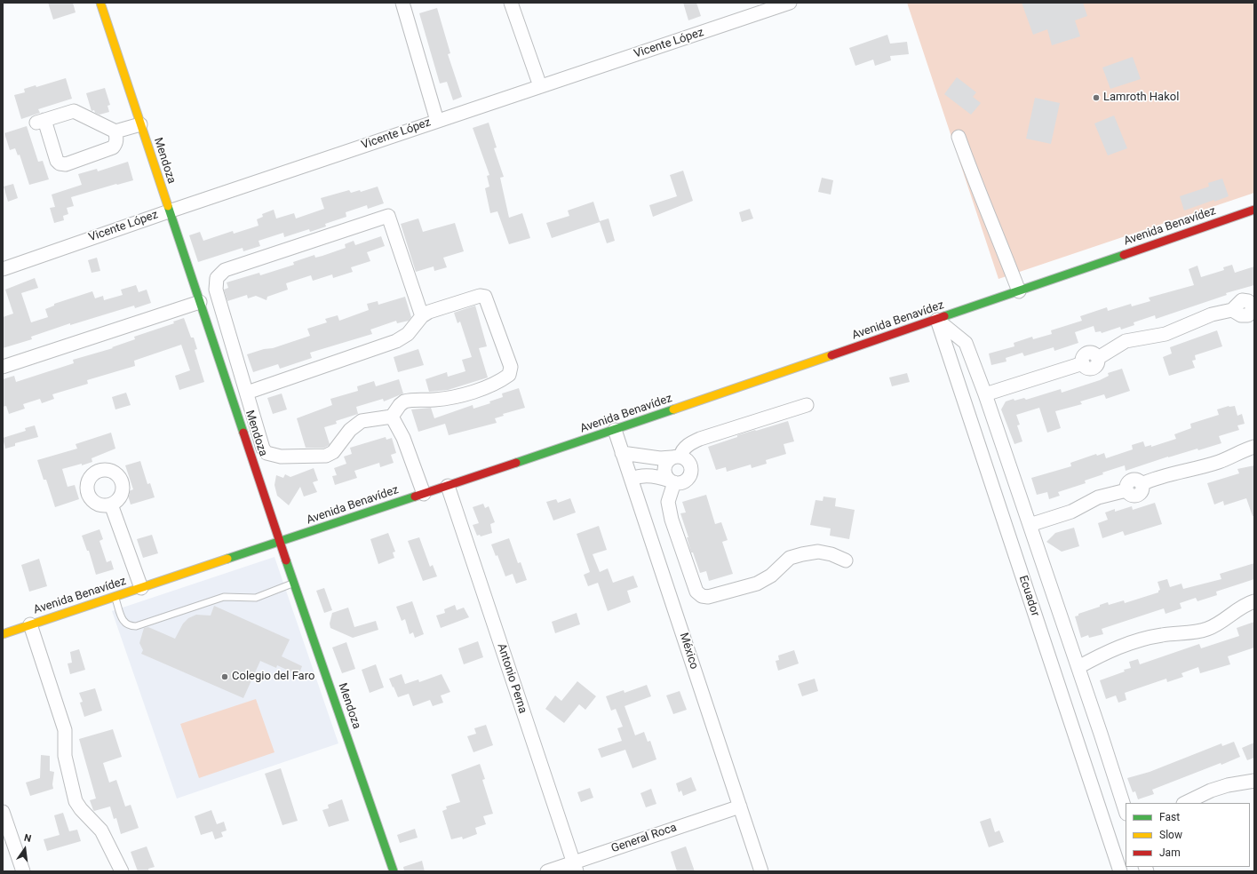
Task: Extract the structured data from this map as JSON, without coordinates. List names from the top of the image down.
{
  "streets": {
    "main road": ["Mendoza", "Avenida Benavídez"],
    "street": [
      "Vicente López",
      "Ecuador",
      "México",
      "Antonio Perna",
      "General Roca"
    ]
  },
  "crossings": [
    ["Vicente López", "Mendoza"],
    ["Mendoza", "Avenida Benavídez"],
    ["Avenida Benavídez", "Ecuador"],
    ["Avenida Benavídez", "México"],
    ["Avenida Benavídez", "Antonio Perna"],
    ["México", "General Roca"],
    ["Antonio Perna", "General Roca"]
  ],
  "places": ["Lamroth Hakol", "Colegio del Faro"],
  "legend": ["Fast", "Slow", "Jam"],
  "north": "top"
}
